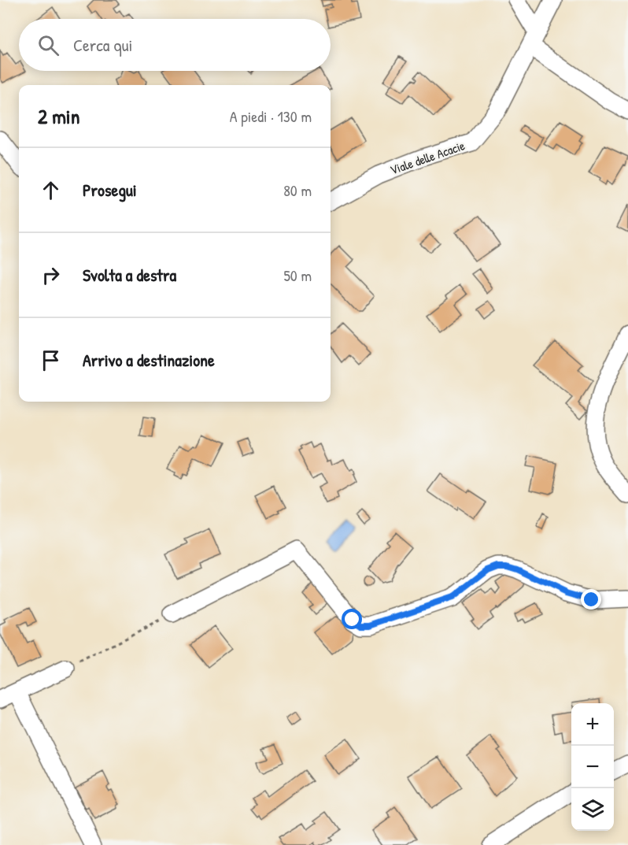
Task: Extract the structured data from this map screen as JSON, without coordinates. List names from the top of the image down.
{
  "streets": {
    "street": ["Viale delle Acacie"]
  },
  "page": {
    "search": "Cerca qui",
    "heading": ["2 min", "A piedi · 130 m"],
    "list": [
      ["Prosegui", "80 m"],
      ["Svolta a destra", "50 m"],
      "Arrivo a destinazione"
    ],
    "map_buttons": ["+", "−"]
  }
}
